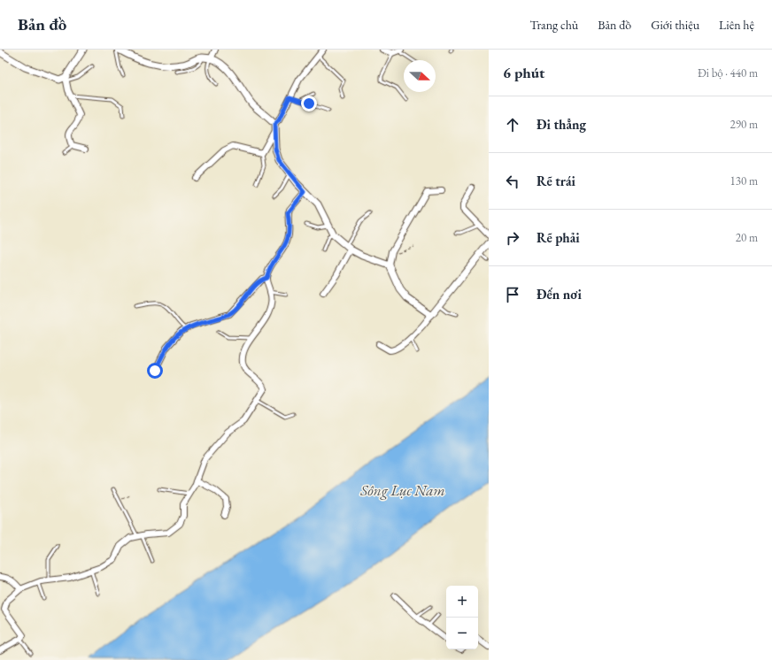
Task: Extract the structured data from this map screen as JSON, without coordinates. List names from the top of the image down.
{
  "water": ["Sông Lục Nam"],
  "north": "right",
  "page": {
    "header": "Bản đồ",
    "nav": [
      "Trang chủ",
      "Bản đồ",
      "Giới thiệu",
      "Liên hệ"
    ],
    "heading": ["6 phút", "Đi bộ · 440 m"],
    "list": [
      ["Đi thẳng", "290 m"],
      ["Rẽ trái", "130 m"],
      ["Rẽ phải", "20 m"],
      "Đến nơi"
    ],
    "map_buttons": ["+", "−"]
  }
}
